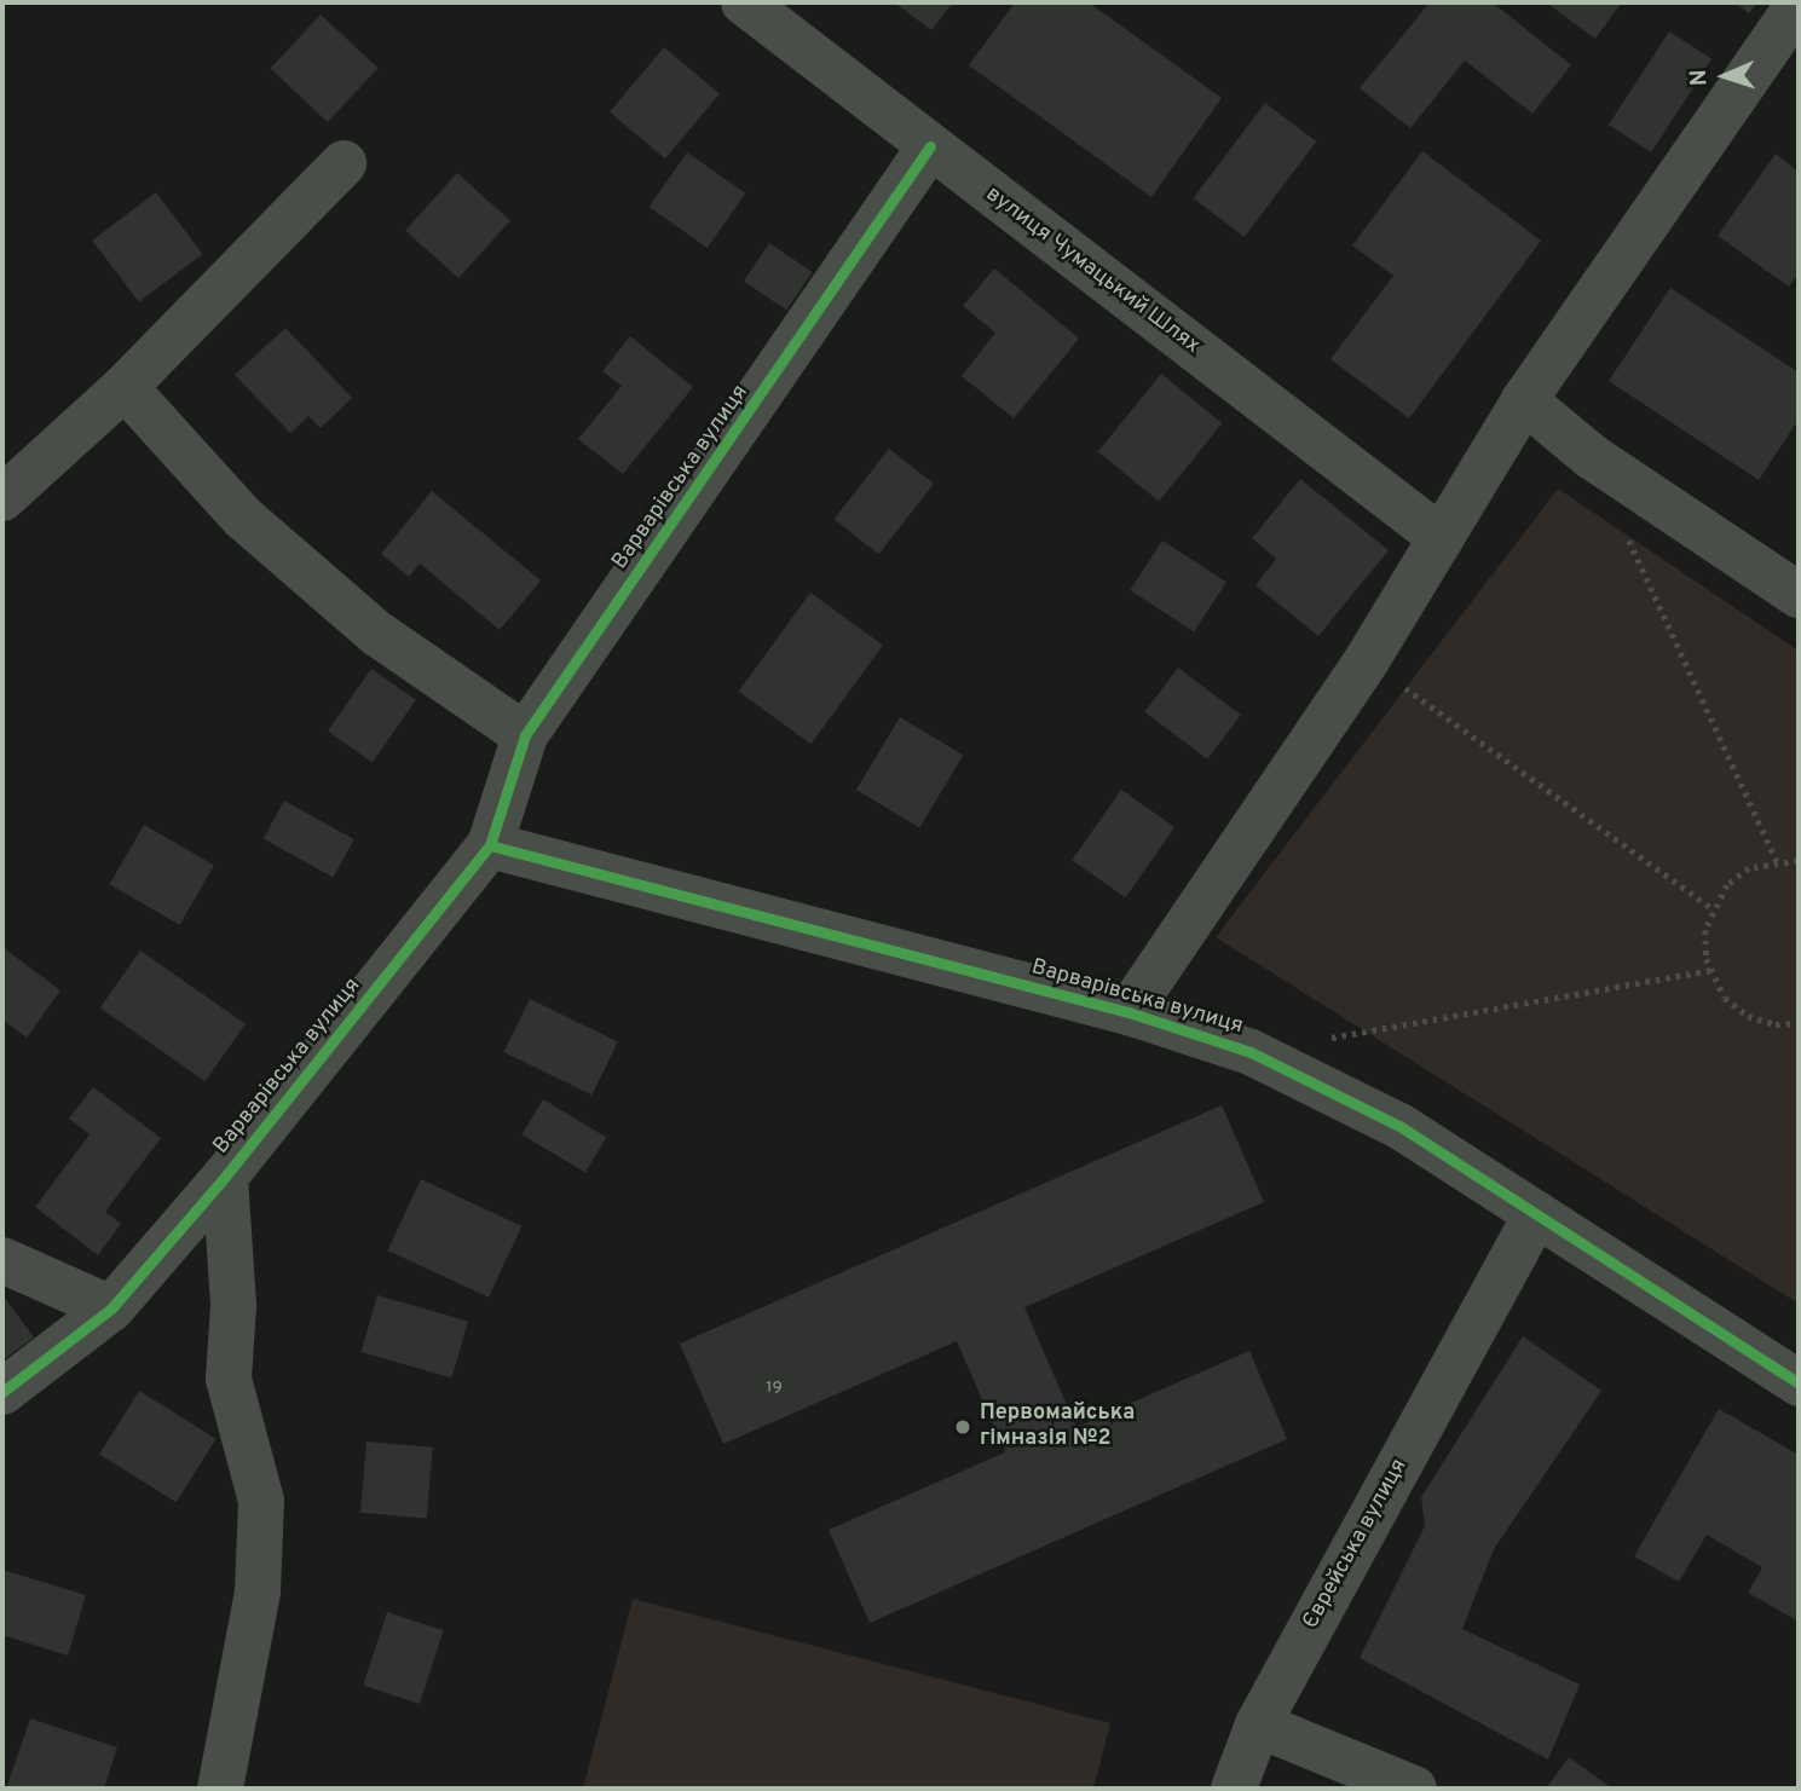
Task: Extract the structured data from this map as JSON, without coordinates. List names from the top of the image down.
{
  "streets": {
    "street": ["вулиця Чумацький Шлях", "Варварівська вулиця", "Єврейська вулиця"]
  },
  "crossings": [
    ["вулиця Чумацький Шлях", "Варварівська вулиця"],
    ["Варварівська вулиця", "Єврейська вулиця"]
  ],
  "places": ["Первомайська гімназія №2"],
  "house_numbers": ["19"],
  "north": "left"
}
